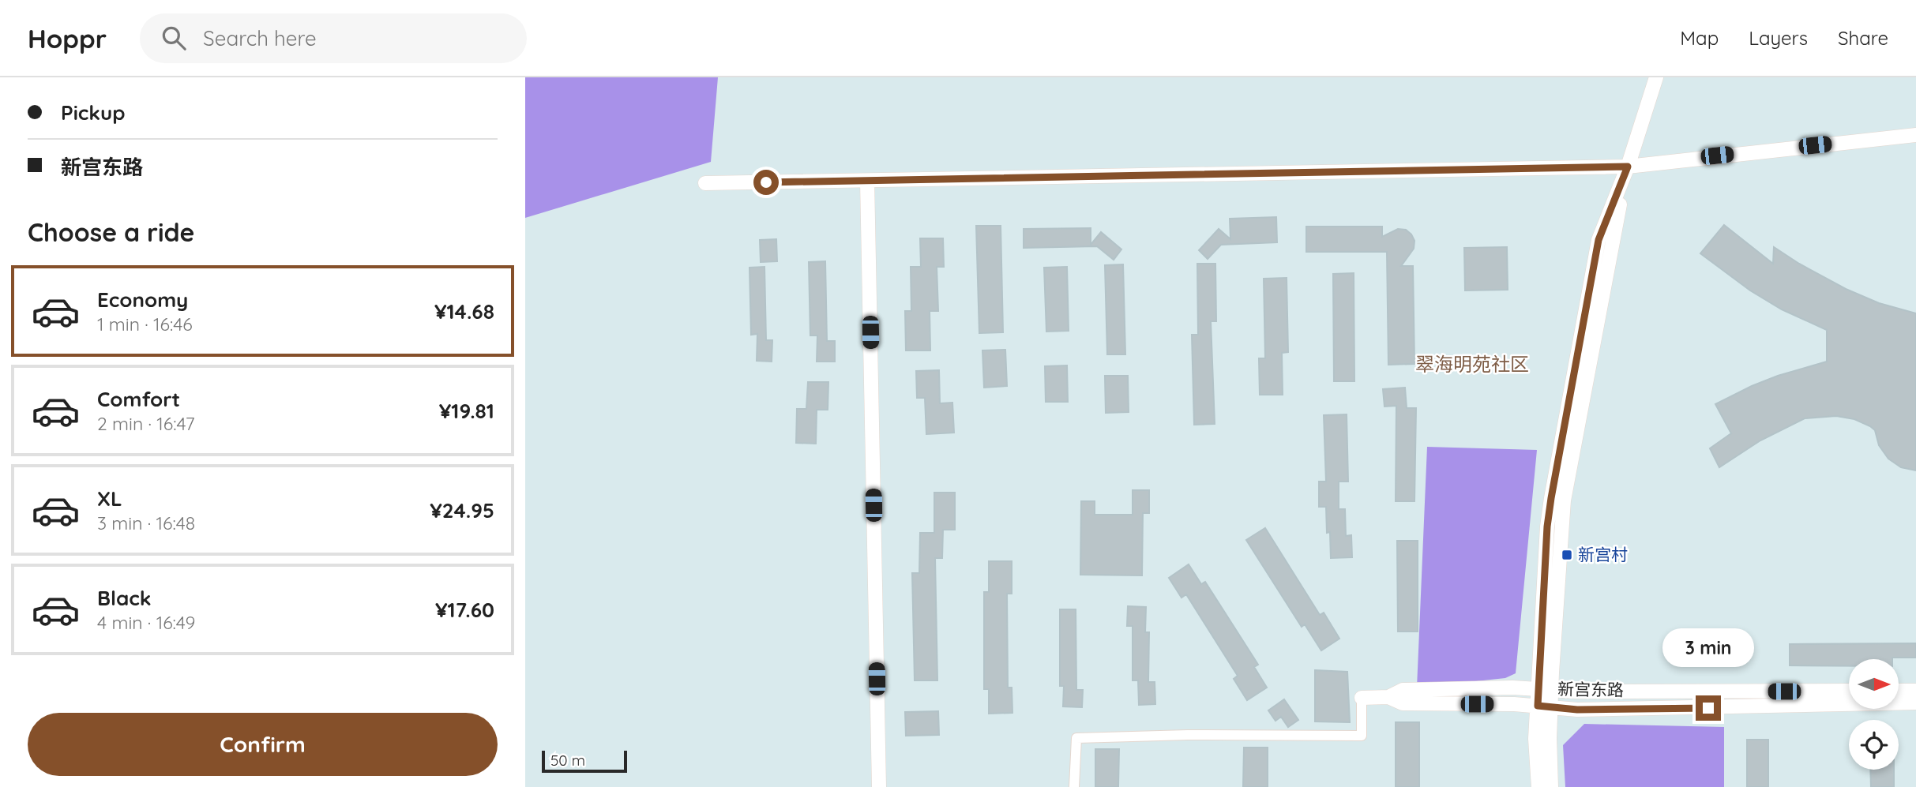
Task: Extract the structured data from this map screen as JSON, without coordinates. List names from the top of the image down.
{
  "streets": {
    "street": ["新宫东路"]
  },
  "districts": ["翠海明苑社区"],
  "places": {
    "transit": ["新宫村"]
  },
  "scale_bar": "50 m",
  "north": "right",
  "page": {
    "header": "Hoppr",
    "search": "Search here",
    "nav": ["Map", "Layers", "Share"],
    "banner": ["Pickup", "新宫东路"],
    "heading": "Choose a ride",
    "list": [
      {
        "name": "Economy",
        "note": "1 min · 16:46",
        "value": "¥14.68"
      },
      {
        "name": "Comfort",
        "note": "2 min · 16:47",
        "value": "¥19.81"
      },
      {
        "name": "XL",
        "note": "3 min · 16:48",
        "value": "¥24.95"
      },
      {
        "name": "Black",
        "note": "4 min · 16:49",
        "value": "¥17.60"
      }
    ],
    "bubble": "3 min",
    "buttons": "Confirm",
    "scale": "50 m"
  }
}
